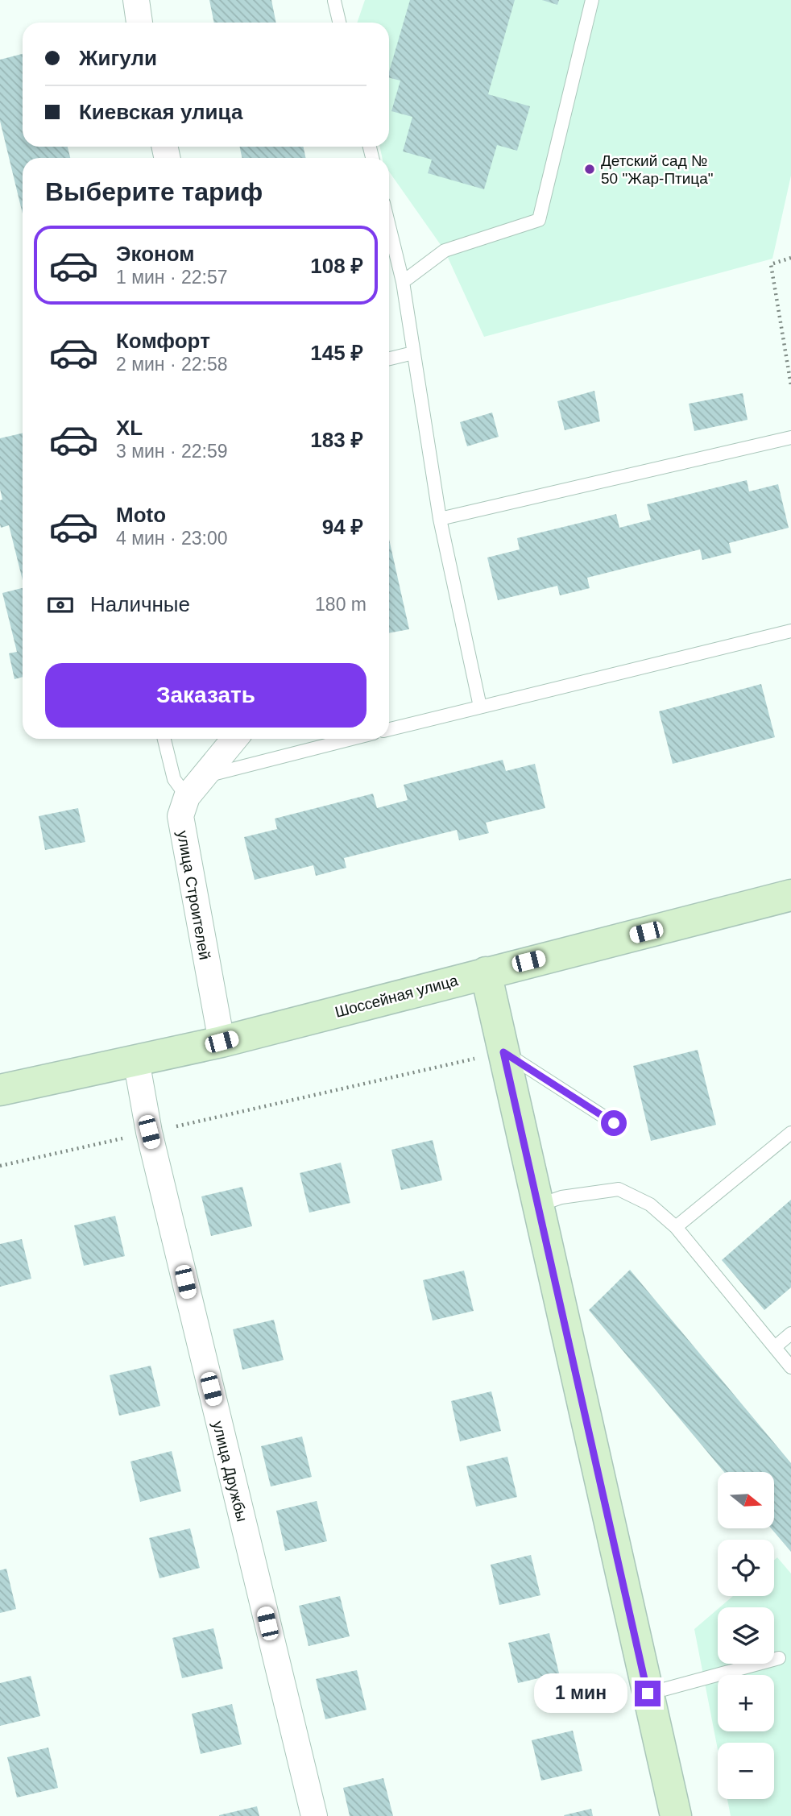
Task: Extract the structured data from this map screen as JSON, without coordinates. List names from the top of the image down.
{
  "streets": {
    "main road": ["Шоссейная улица"],
    "street": ["улица Строителей", "улица Дружбы"]
  },
  "crossings": [
    ["улица Строителей", "Шоссейная улица"],
    ["Шоссейная улица", "улица Дружбы"]
  ],
  "places": ["Детский сад № 50 \"Жар-Птица\""],
  "north": "right",
  "page": {
    "banner": ["Жигули", "Киевская улица"],
    "heading": "Выберите тариф",
    "list": [
      {
        "name": "Эконом",
        "note": "1 мин · 22:57",
        "value": "108 ₽"
      },
      {
        "name": "Комфорт",
        "note": "2 мин · 22:58",
        "value": "145 ₽"
      },
      {
        "name": "XL",
        "note": "3 мин · 22:59",
        "value": "183 ₽"
      },
      {
        "name": "Moto",
        "note": "4 мин · 23:00",
        "value": "94 ₽"
      }
    ],
    "pay": ["Наличные", "180 m"],
    "buttons": "Заказать",
    "map_buttons": ["+", "−"],
    "bubble": "1 мин"
  }
}
